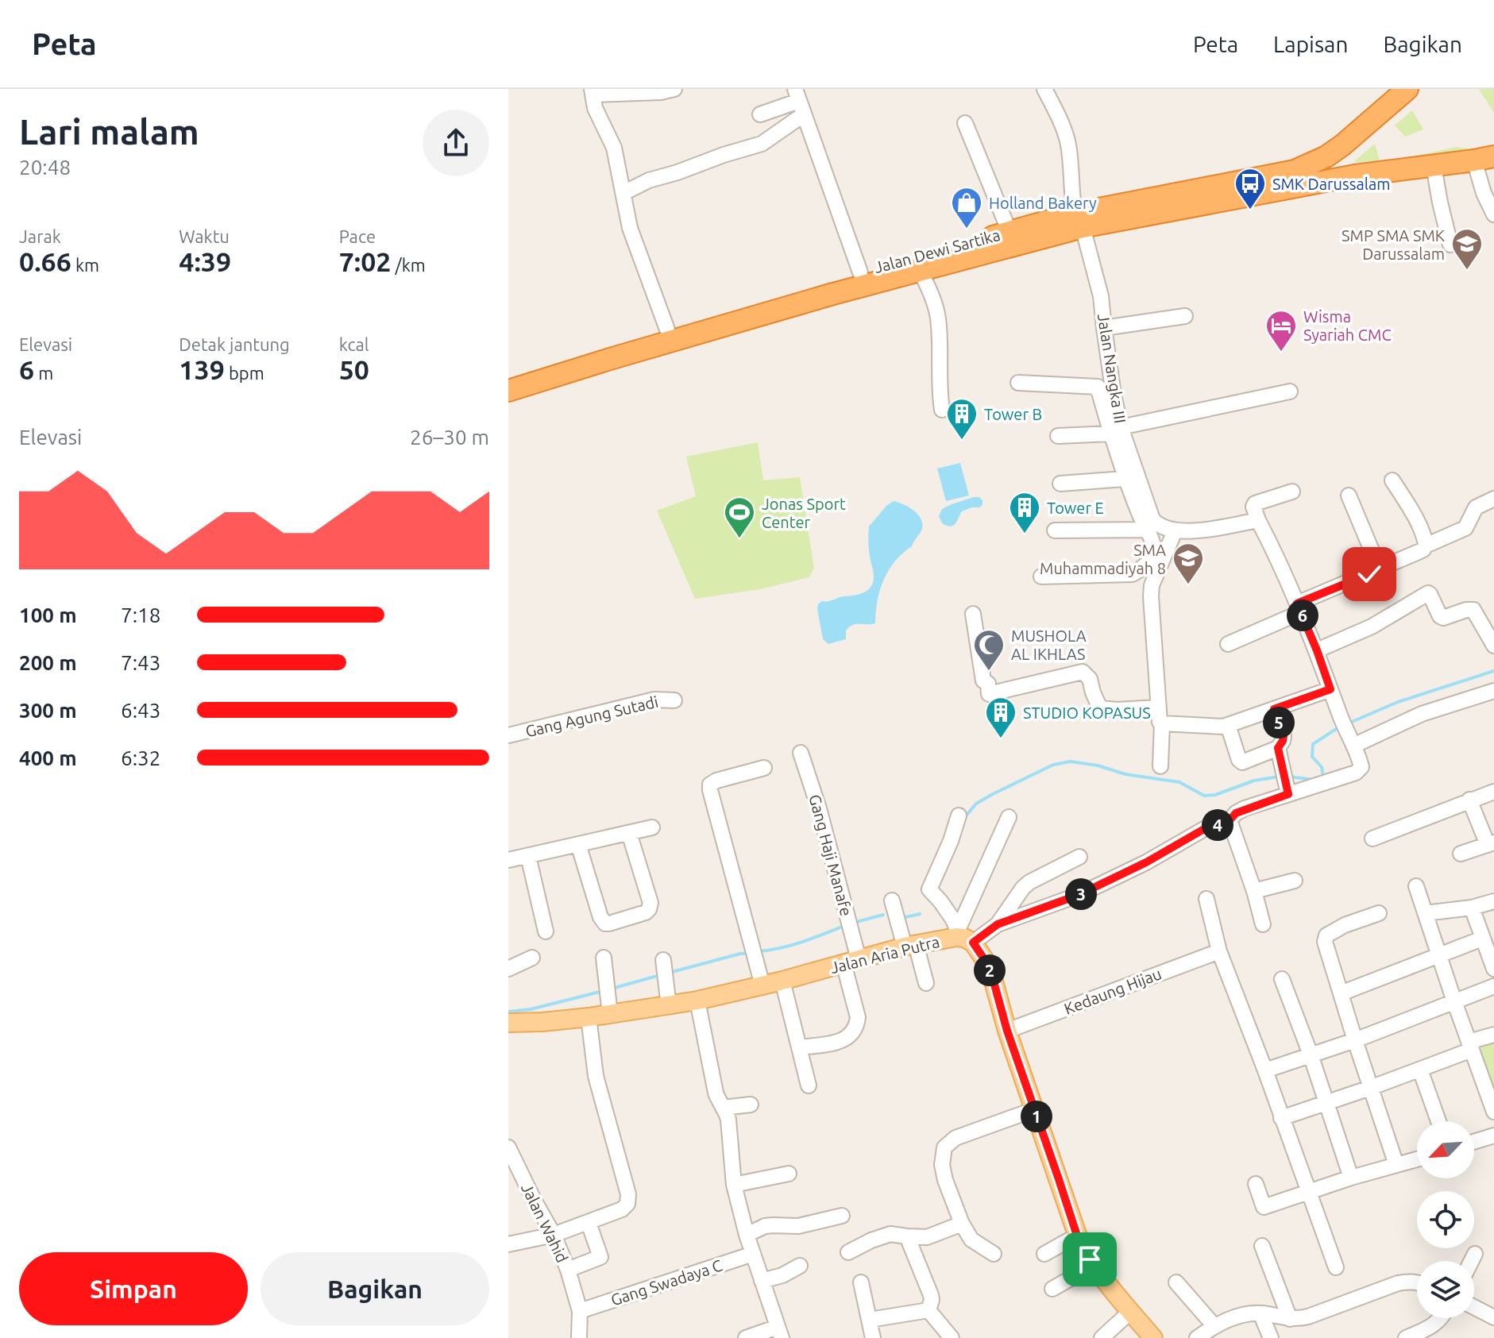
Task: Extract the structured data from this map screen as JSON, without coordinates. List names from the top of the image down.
{
  "streets": {
    "highway": ["Jalan Dewi Sartika"],
    "main road": ["Jalan Aria Putra"],
    "street": [
      "Jalan Nangka III",
      "Gang Agung Sutadi",
      "Gang Haji Manafe",
      "Kedaung Hijau",
      "Jalan Wahid",
      "Gang Swadaya C"
    ]
  },
  "crossings": [
    ["Jalan Dewi Sartika", "Jalan Nangka III"],
    ["Gang Haji Manafe", "Jalan Aria Putra"],
    ["Jalan Wahid", "Gang Swadaya C"]
  ],
  "places": {
    "bus stop": ["SMK Darussalam"],
    "shop": ["Holland Bakery"],
    "school or university": ["SMP SMA SMK Darussalam", "SMA Muhammadiyah 8"],
    "hotel": ["Wisma Syariah CMC"],
    "building": ["Tower B", "Tower E", "STUDIO KOPASUS"],
    "sports": ["Jonas Sport Center"],
    "mosque": ["MUSHOLA AL IKHLAS"]
  },
  "north": "bottom left",
  "page": {
    "header": "Peta",
    "nav": ["Peta", "Lapisan", "Bagikan"],
    "heading": ["Lari malam", "20:48"],
    "stats": [
      ["Jarak", "0.66 km"],
      ["Waktu", "4:39"],
      ["Pace", "7:02 /km"],
      ["Elevasi", "6 m"],
      ["Detak jantung", "139 bpm"],
      ["kcal", "50"]
    ],
    "chart": ["Elevasi", "26–30 m"],
    "list": [
      {
        "name": "100 m",
        "note": "7:18"
      },
      {
        "name": "200 m",
        "note": "7:43"
      },
      {
        "name": "300 m",
        "note": "6:43"
      },
      {
        "name": "400 m",
        "note": "6:32"
      }
    ],
    "pins": [
      "6",
      "5",
      "4",
      "3",
      "2",
      "1"
    ],
    "buttons": ["Simpan", "Bagikan"]
  }
}
